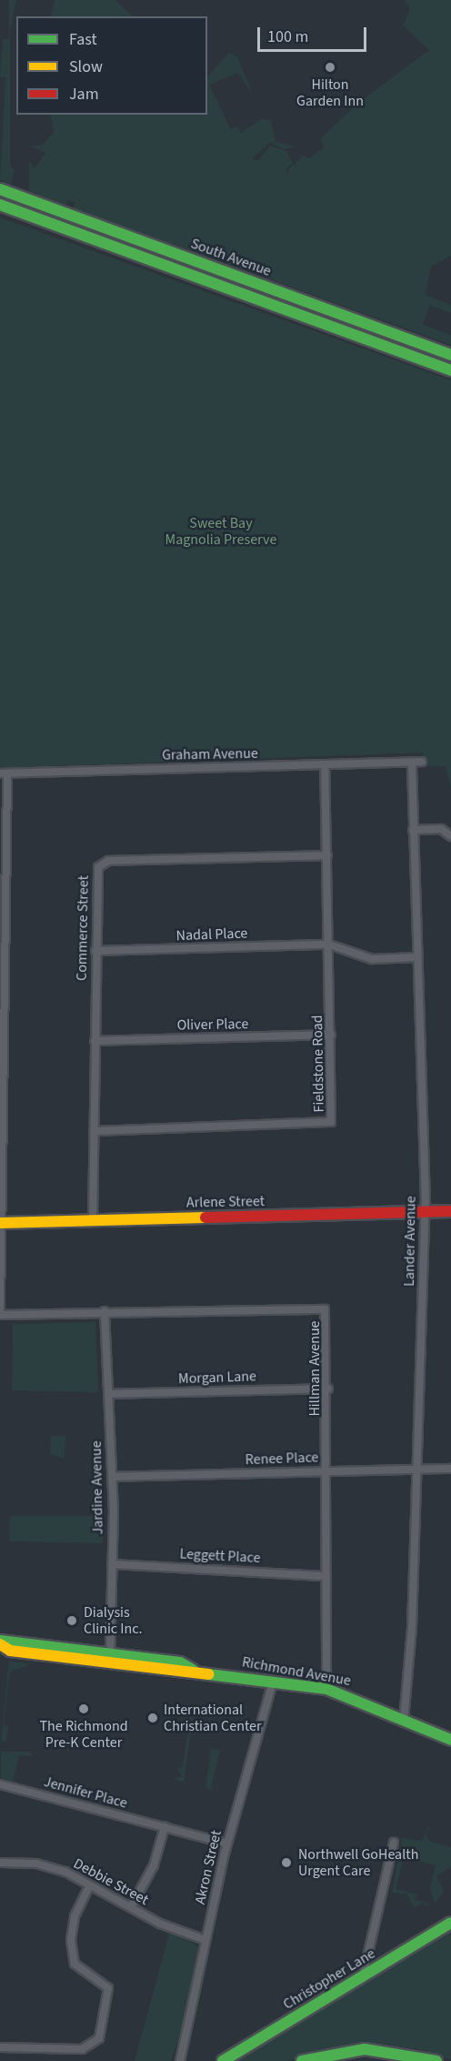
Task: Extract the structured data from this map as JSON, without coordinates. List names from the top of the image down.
{
  "streets": {
    "main road": [
      "South Avenue",
      "Arlene Street",
      "Richmond Avenue",
      "Christopher Lane"
    ],
    "street": [
      "Graham Avenue",
      "Commerce Street",
      "Nadal Place",
      "Oliver Place",
      "Fieldstone Road",
      "Lander Avenue",
      "Hillman Avenue",
      "Morgan Lane",
      "Renee Place",
      "Jardine Avenue",
      "Leggett Place",
      "Jennifer Place",
      "Akron Street",
      "Debbie Street"
    ]
  },
  "crossings": [
    ["Graham Avenue", "Fieldstone Road"],
    ["Graham Avenue", "Lander Avenue"],
    ["Commerce Street", "Nadal Place"],
    ["Commerce Street", "Oliver Place"],
    ["Commerce Street", "Fieldstone Road"],
    ["Commerce Street", "Arlene Street"],
    ["Nadal Place", "Fieldstone Road"],
    ["Oliver Place", "Fieldstone Road"],
    ["Arlene Street", "Lander Avenue"],
    ["Lander Avenue", "Renee Place"],
    ["Lander Avenue", "Richmond Avenue"],
    ["Hillman Avenue", "Morgan Lane"],
    ["Hillman Avenue", "Renee Place"],
    ["Hillman Avenue", "Jardine Avenue"],
    ["Hillman Avenue", "Leggett Place"],
    ["Hillman Avenue", "Richmond Avenue"],
    ["Morgan Lane", "Jardine Avenue"],
    ["Renee Place", "Jardine Avenue"],
    ["Jardine Avenue", "Leggett Place"],
    ["Jardine Avenue", "Richmond Avenue"],
    ["Richmond Avenue", "Akron Street"],
    ["Jennifer Place", "Akron Street"],
    ["Akron Street", "Debbie Street"]
  ],
  "parks": ["Sweet Bay Magnolia Preserve"],
  "places": [
    "Hilton Garden Inn",
    "Dialysis Clinic Inc.",
    "The Richmond Pre-K Center",
    "International Christian Center",
    "Northwell GoHealth Urgent Care"
  ],
  "legend": ["Fast", "Slow", "Jam"],
  "scale_bar": "100 m"
}
